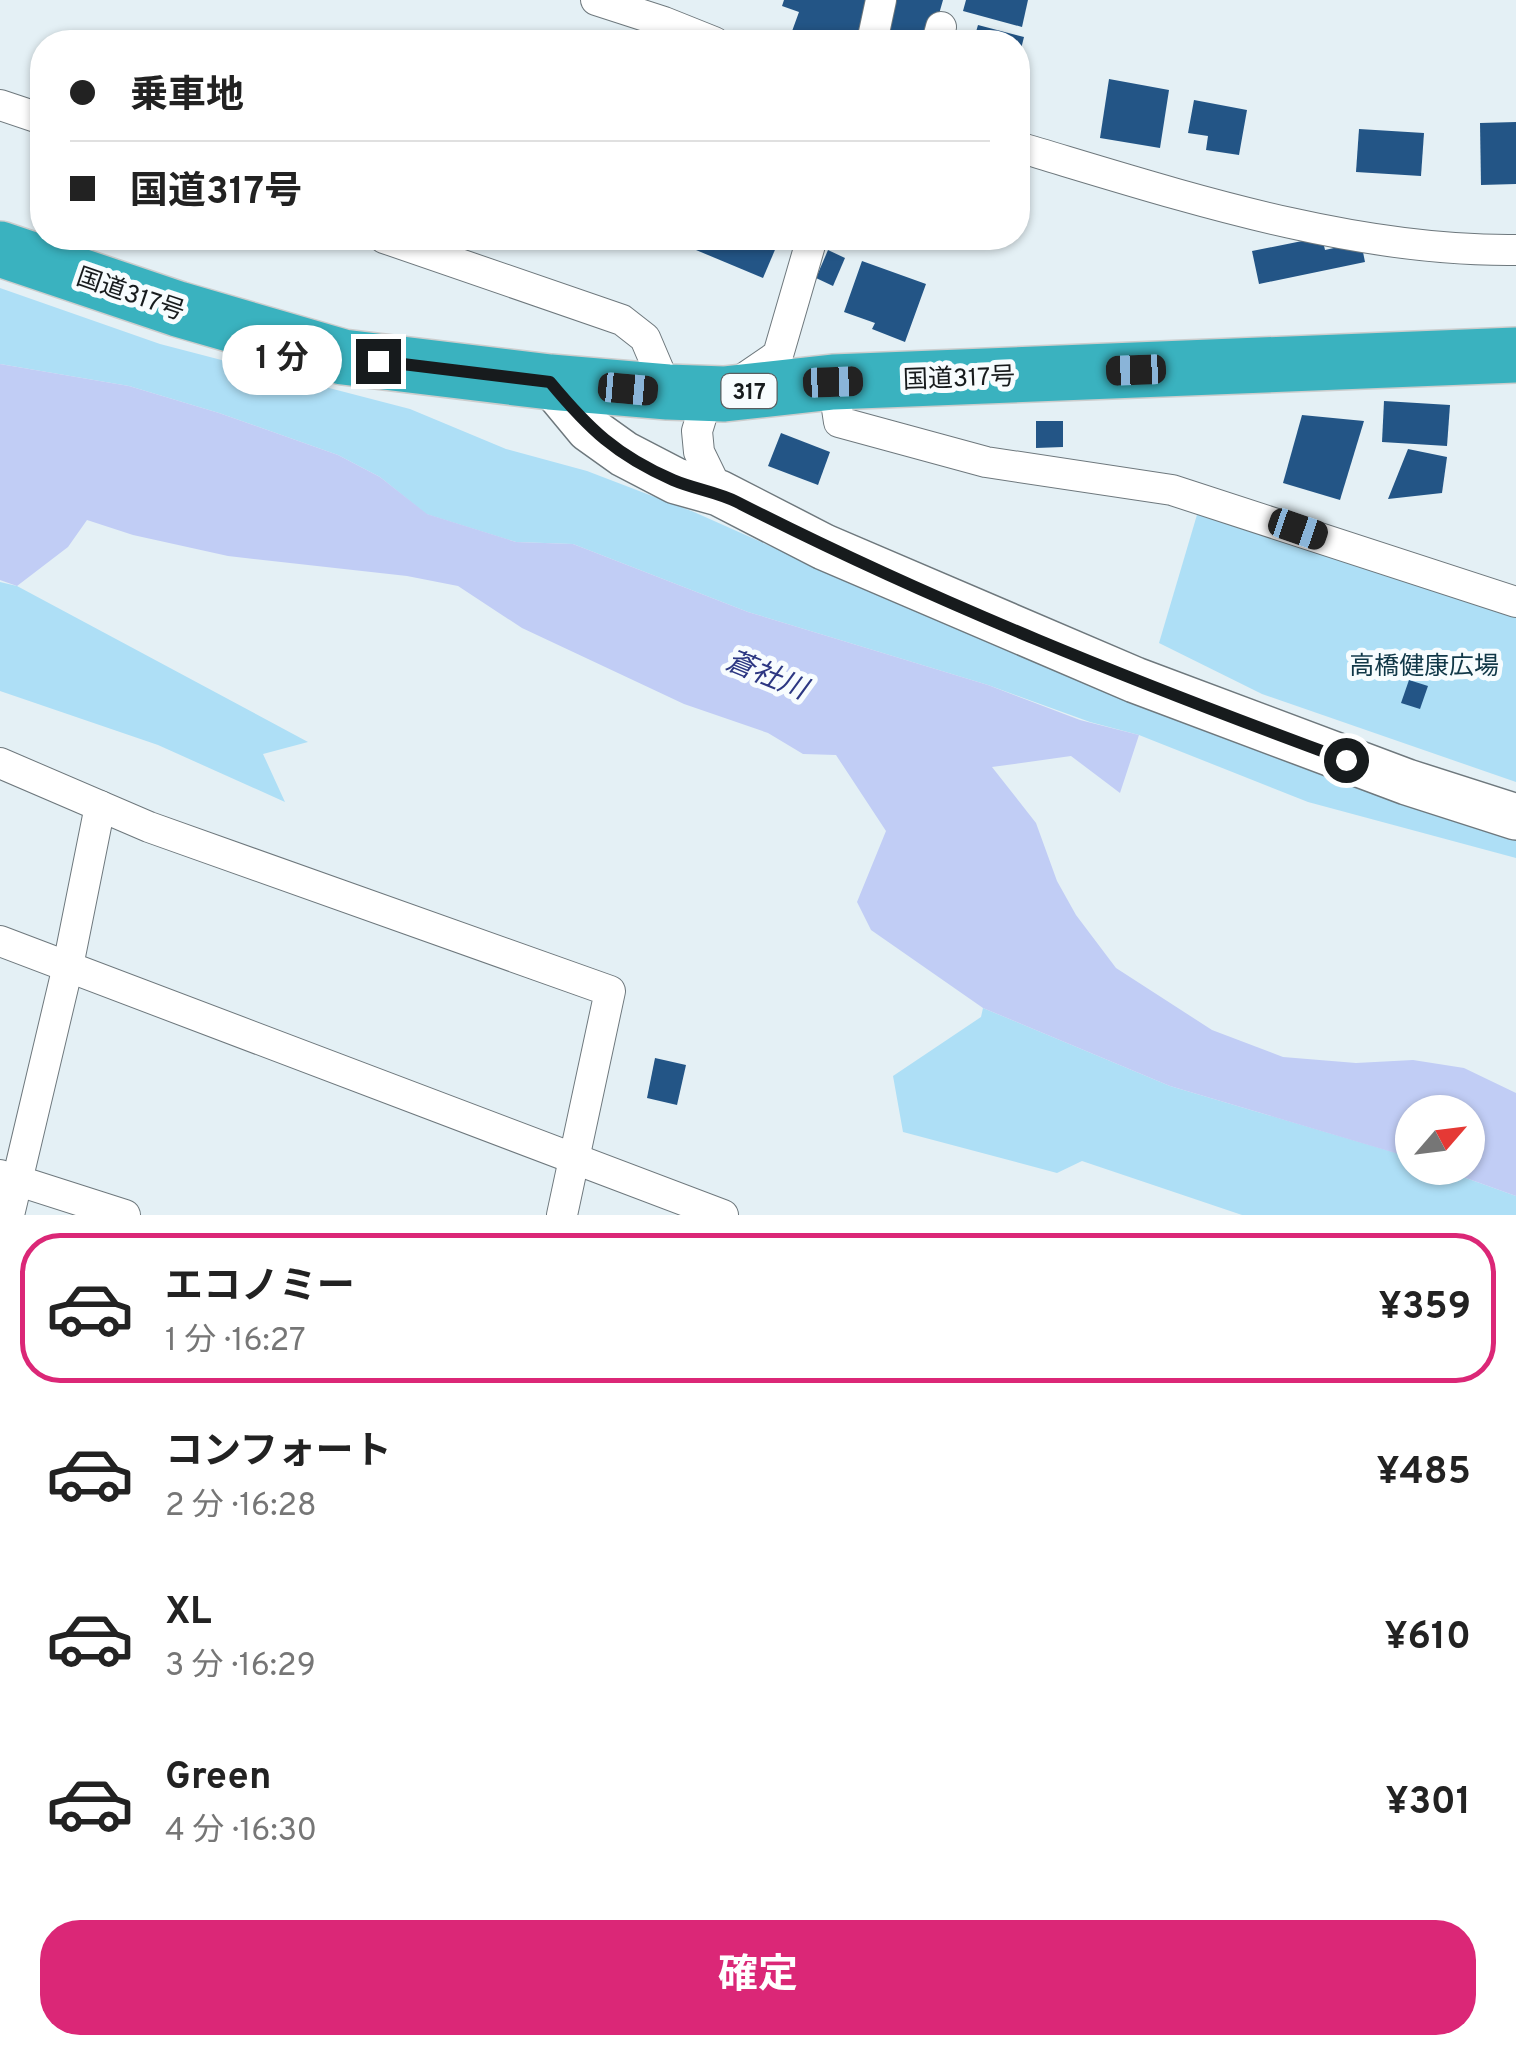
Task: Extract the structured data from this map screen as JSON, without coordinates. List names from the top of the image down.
{
  "streets": {
    "highway": ["国道317号", "317"]
  },
  "water": ["蒼社川"],
  "parks": ["高橋健康広場"],
  "north": "top right",
  "page": {
    "banner": ["乗車地", "国道317号"],
    "bubble": "1 分",
    "list": [
      {
        "name": "エコノミー",
        "note": "1 分 · 16:27",
        "value": "¥359"
      },
      {
        "name": "コンフォート",
        "note": "2 分 · 16:28",
        "value": "¥485"
      },
      {
        "name": "XL",
        "note": "3 分 · 16:29",
        "value": "¥610"
      },
      {
        "name": "Green",
        "note": "4 分 · 16:30",
        "value": "¥301"
      }
    ],
    "buttons": "確定"
  }
}
